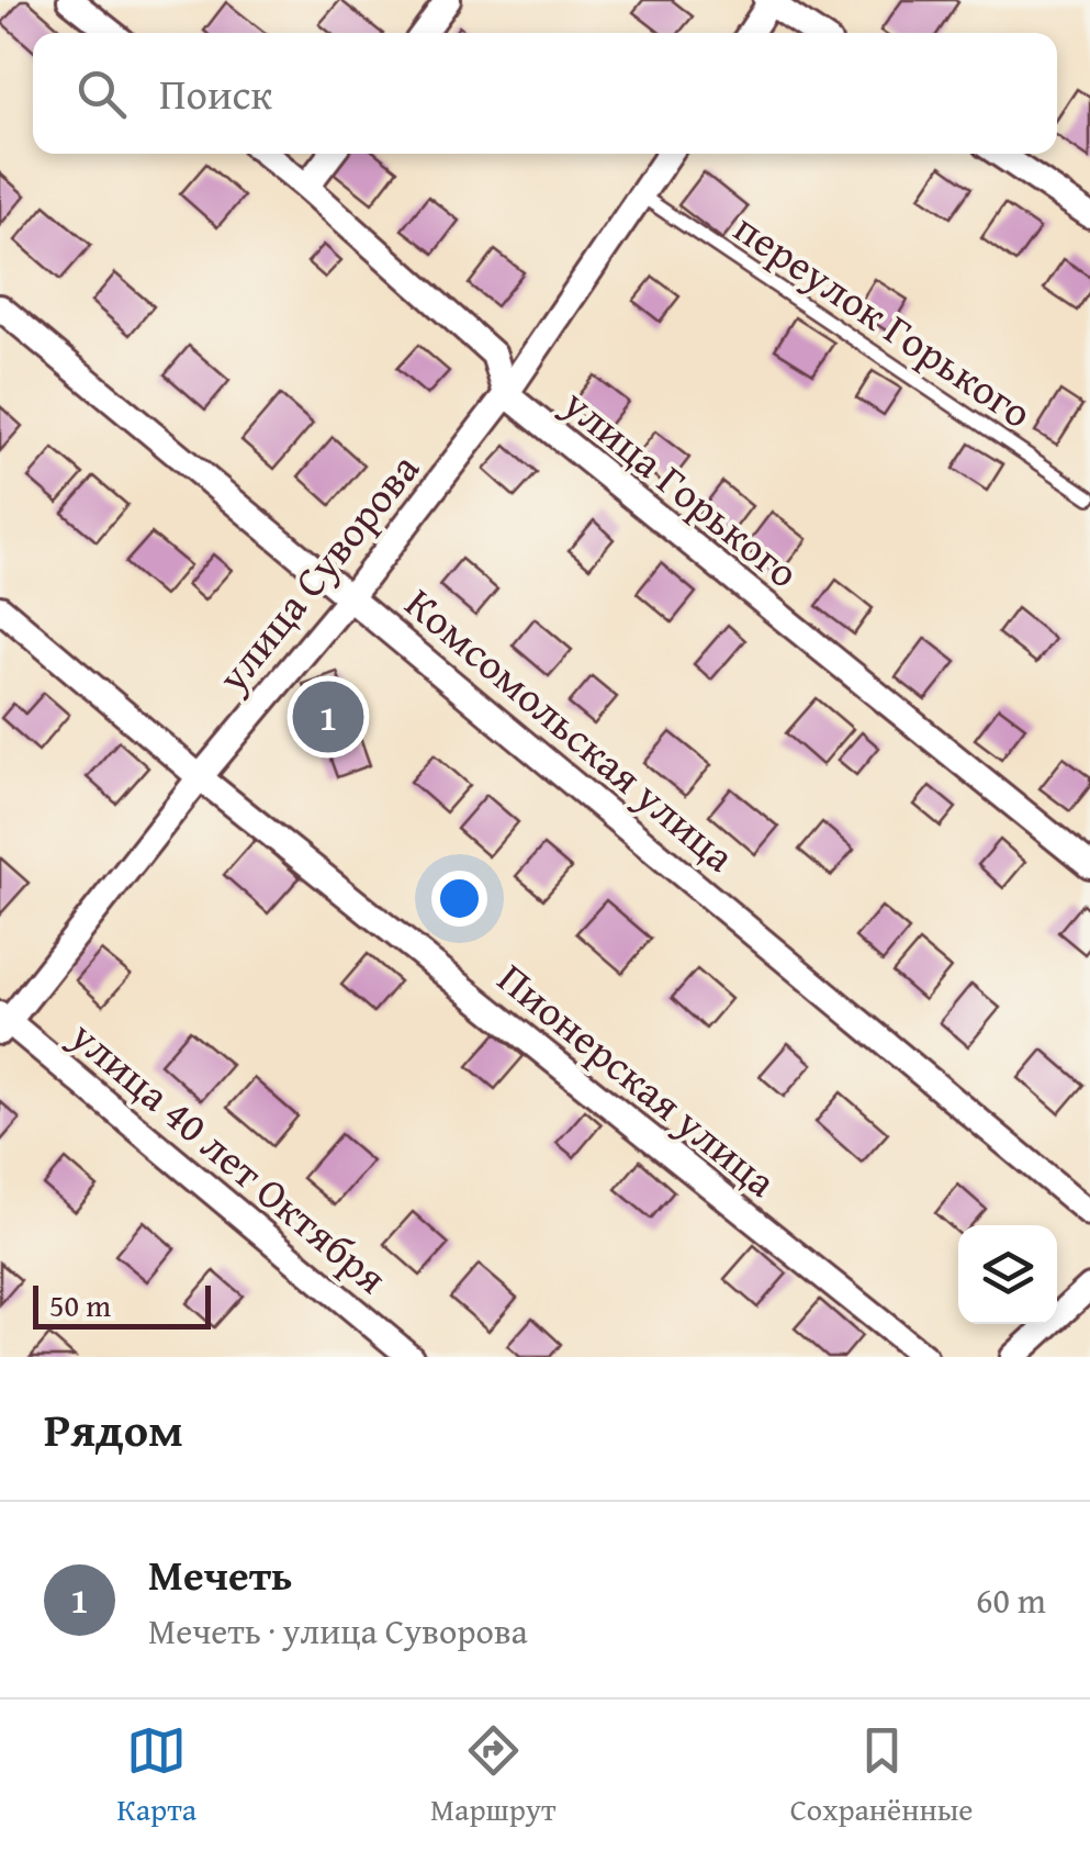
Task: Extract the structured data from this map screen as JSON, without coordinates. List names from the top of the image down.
{
  "streets": {
    "street": [
      "улица Горького",
      "улица Суворова",
      "Комсомольская улица",
      "Пионерская улица",
      "улица 40 лет Октября"
    ],
    "lane": ["переулок Горького"]
  },
  "crossings": [
    ["переулок Горького", "улица Суворова"],
    ["улица Горького", "улица Суворова"],
    ["улица Суворова", "Комсомольская улица"],
    ["улица Суворова", "Пионерская улица"],
    ["улица Суворова", "улица 40 лет Октября"]
  ],
  "scale_bar": "50 m",
  "page": {
    "search": "Поиск",
    "pins": "1",
    "scale": "50 m",
    "heading": "Рядом",
    "list": [
      {
        "mark": "1",
        "name": "Мечеть",
        "note": "Мечеть · улица Суворова",
        "value": "60 m"
      }
    ],
    "nav": ["Карта", "Маршрут", "Сохранённые"]
  }
}
